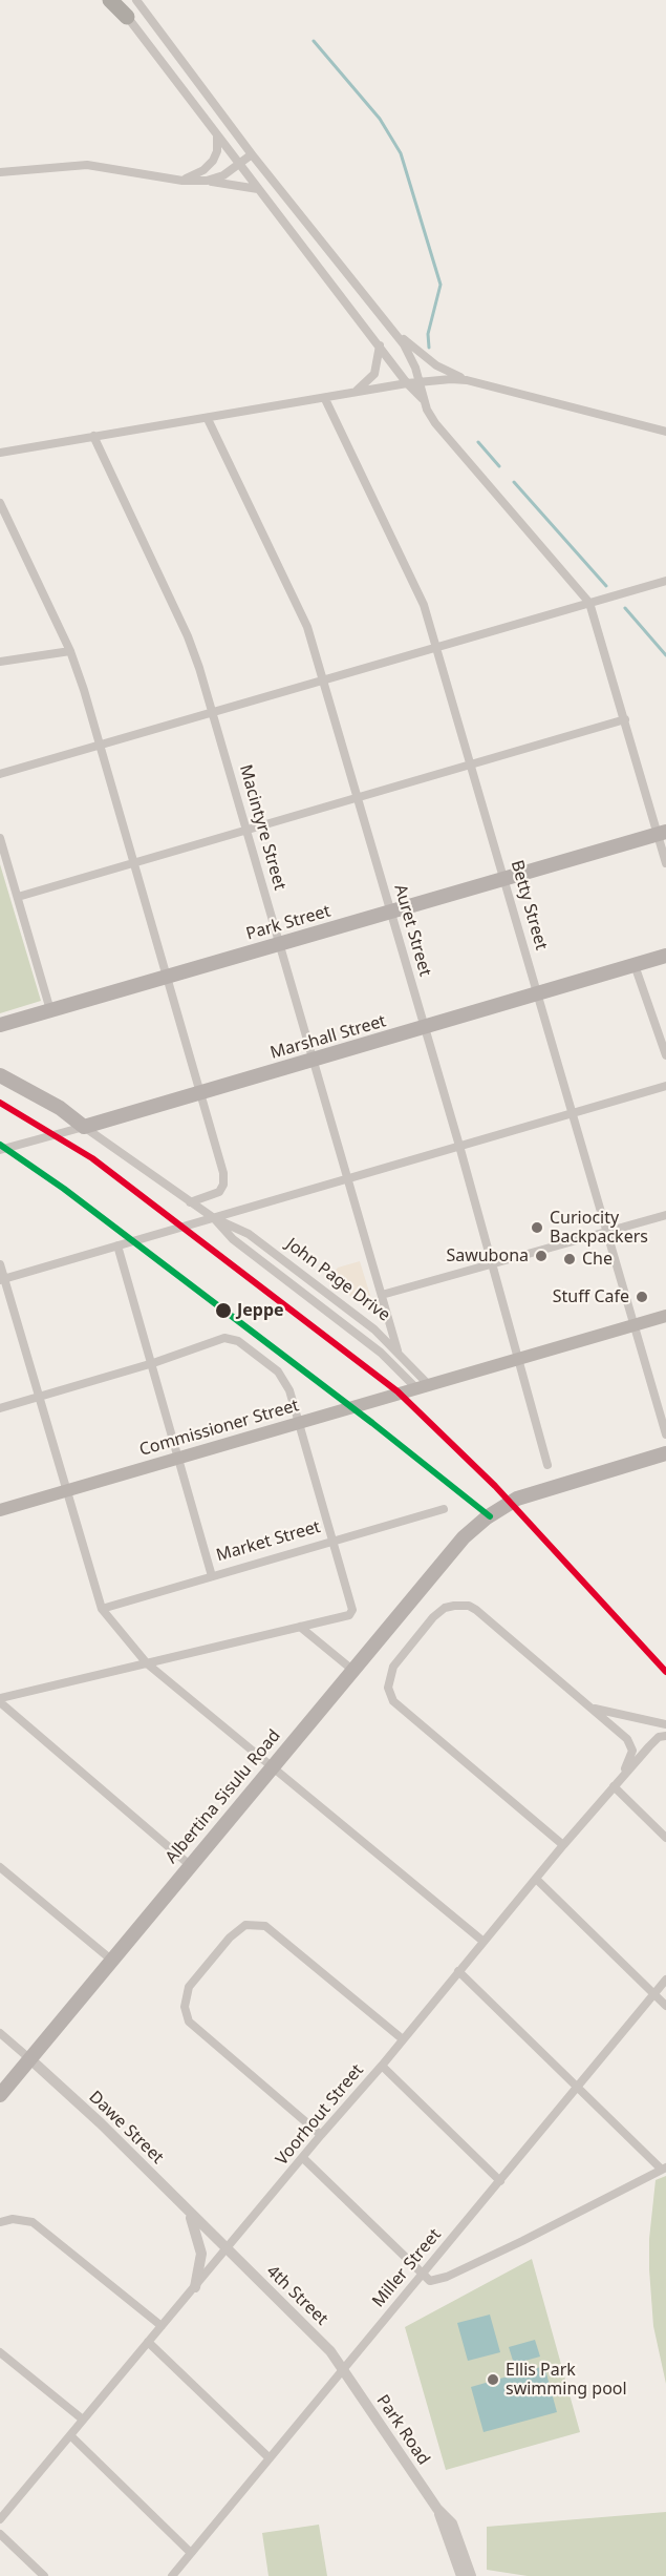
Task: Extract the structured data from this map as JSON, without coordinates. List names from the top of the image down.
{
  "streets": {
    "main road": [
      "Park Street",
      "Marshall Street",
      "John Page Drive",
      "Commissioner Street",
      "Albertina Sisulu Road"
    ],
    "street": [
      "Macintyre Street",
      "Betty Street",
      "Auret Street",
      "Market Street",
      "Voorhout Street",
      "Dawe Street",
      "Miller Street",
      "4th Street",
      "Park Road"
    ]
  },
  "crossings": [
    ["Macintyre Street", "Park Street"],
    ["Macintyre Street", "Marshall Street"],
    ["Macintyre Street", "John Page Drive"],
    ["Betty Street", "Park Street"],
    ["Betty Street", "Marshall Street"],
    ["Betty Street", "Commissioner Street"],
    ["Park Street", "Auret Street"],
    ["Auret Street", "Marshall Street"],
    ["Auret Street", "Commissioner Street"],
    ["Marshall Street", "John Page Drive"],
    ["John Page Drive", "Commissioner Street"],
    ["Albertina Sisulu Road", "Dawe Street"],
    ["Voorhout Street", "Dawe Street"],
    ["Voorhout Street", "4th Street"],
    ["Dawe Street", "4th Street"],
    ["Miller Street", "4th Street"],
    ["Miller Street", "Park Road"],
    ["4th Street", "Park Road"]
  ],
  "places": [
    "Curiocity Backpackers",
    "Sawubona",
    "Che",
    "Stuff Cafe",
    "Jeppe",
    "Ellis Park swimming pool"
  ]
}
